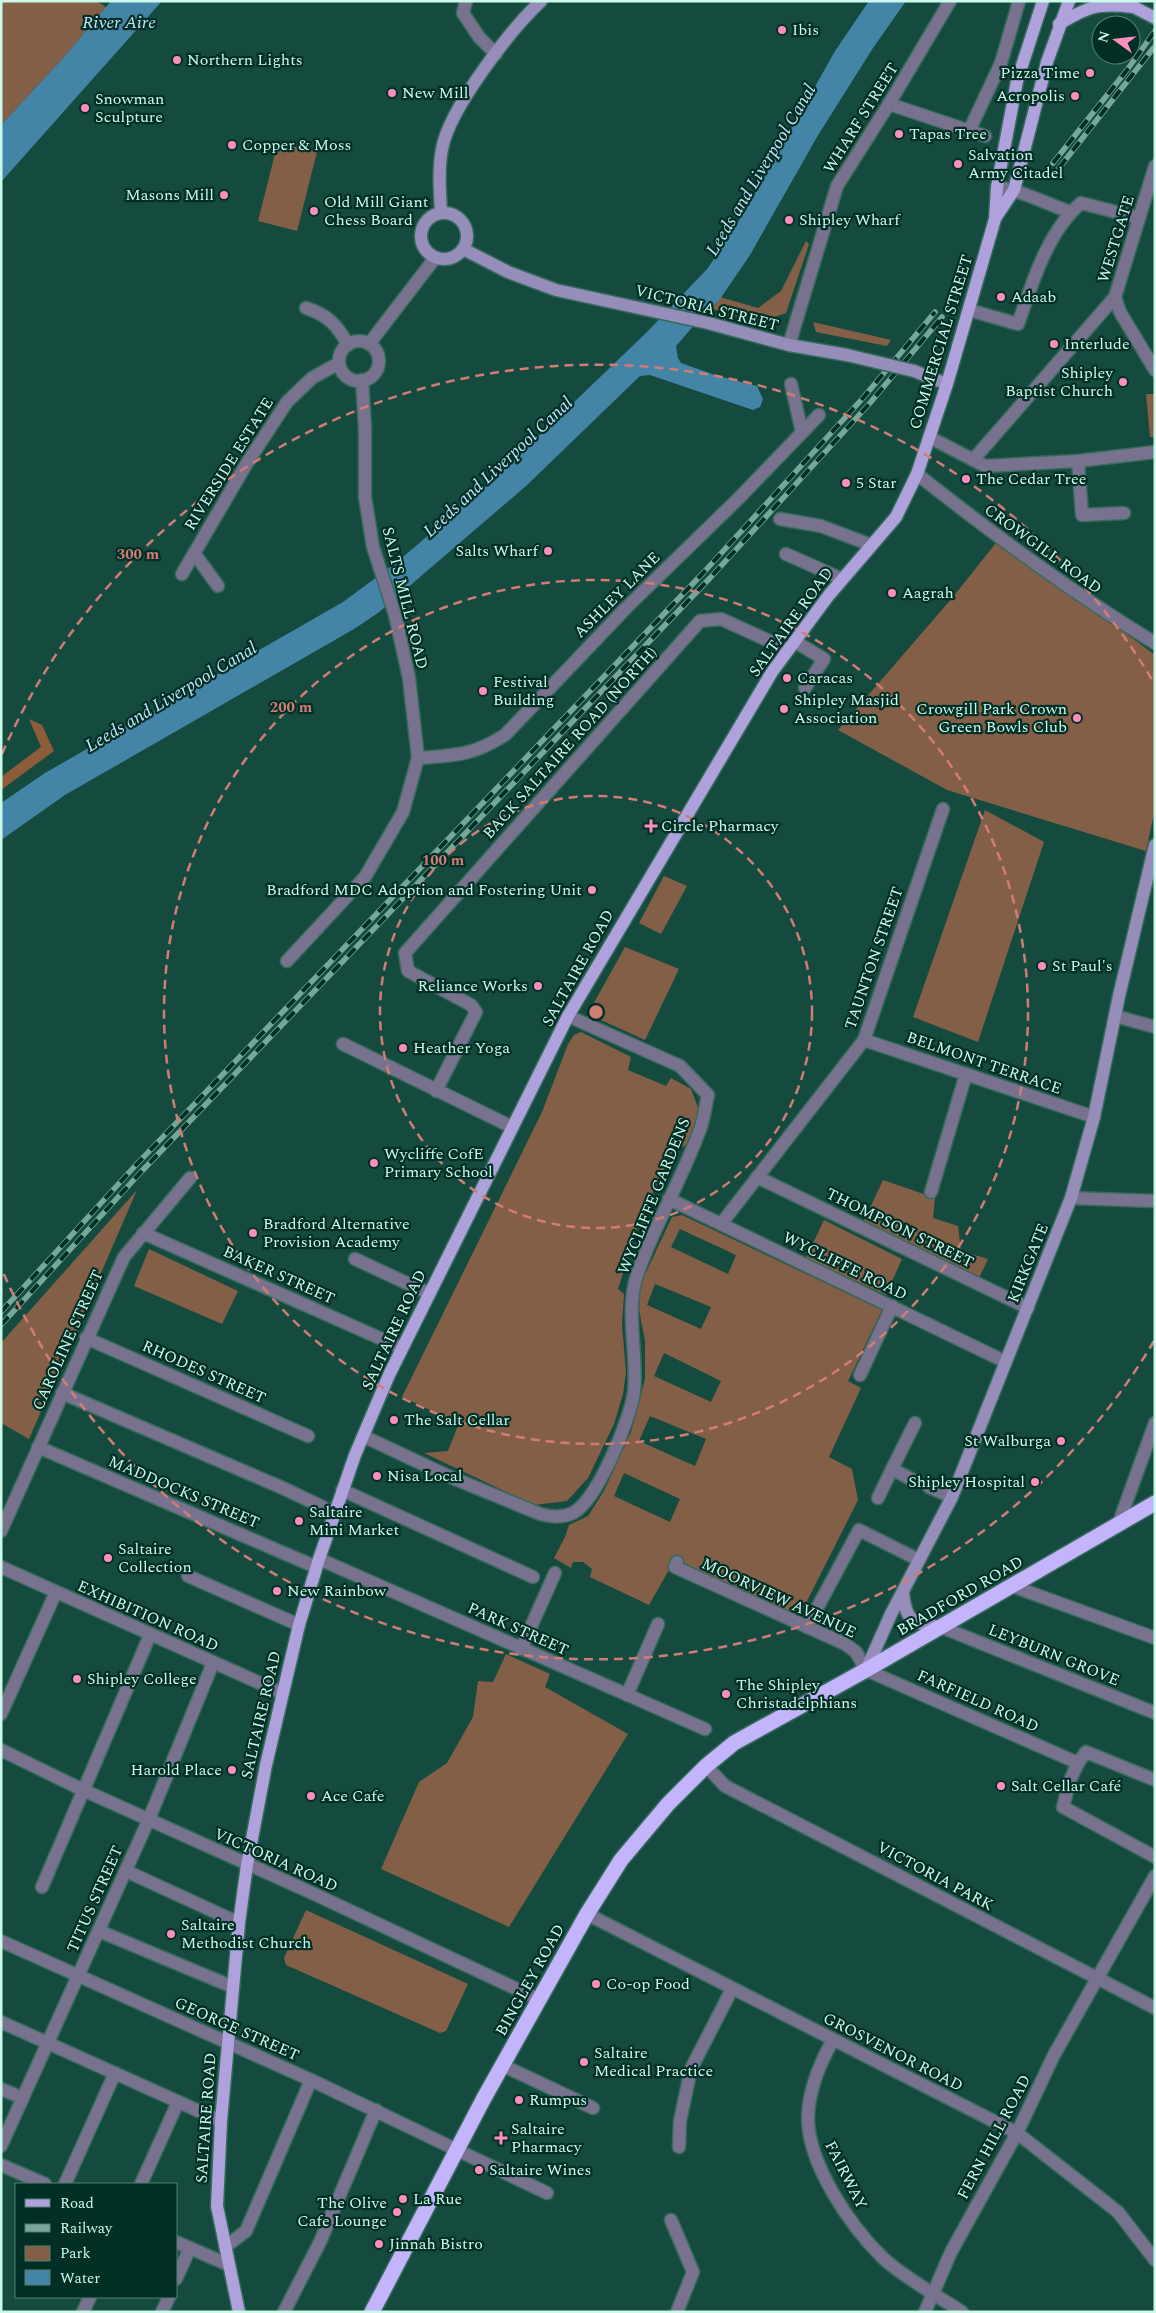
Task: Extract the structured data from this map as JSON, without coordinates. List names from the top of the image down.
{
  "streets": {
    "highway": ["BRADFORD ROAD", "BINGLEY ROAD"],
    "main road": ["COMMERCIAL STREET", "SALTAIRE ROAD"],
    "street": [
      "WHARF STREET",
      "WESTGATE",
      "VICTORIA STREET",
      "RIVERSIDE ESTATE",
      "CROWGILL ROAD",
      "ASHLEY LANE",
      "SALTS MILL ROAD",
      "BACK SALTAIRE ROAD (NORTH)",
      "TAUNTON STREET",
      "BELMONT TERRACE",
      "WYCLIFFE GARDENS",
      "THOMPSON STREET",
      "KIRKGATE",
      "WYCLIFFE ROAD",
      "BAKER STREET",
      "CAROLINE STREET",
      "RHODES STREET",
      "MADDOCKS STREET",
      "MOORVIEW AVENUE",
      "EXHIBITION ROAD",
      "PARK STREET",
      "LEYBURN GROVE",
      "FARFIELD ROAD",
      "VICTORIA ROAD",
      "VICTORIA PARK",
      "TITUS STREET",
      "GEORGE STREET",
      "GROSVENOR ROAD",
      "FERN HILL ROAD",
      "FAIRWAY"
    ]
  },
  "crossings": [
    ["WHARF STREET", "VICTORIA STREET"],
    ["VICTORIA STREET", "COMMERCIAL STREET"],
    ["COMMERCIAL STREET", "CROWGILL ROAD"],
    ["COMMERCIAL STREET", "SALTAIRE ROAD"],
    ["RIVERSIDE ESTATE", "SALTS MILL ROAD"],
    ["CROWGILL ROAD", "SALTAIRE ROAD"],
    ["ASHLEY LANE", "SALTS MILL ROAD"],
    ["SALTAIRE ROAD", "BACK SALTAIRE ROAD (NORTH)"],
    ["SALTAIRE ROAD", "WYCLIFFE GARDENS"],
    ["SALTAIRE ROAD", "BAKER STREET"],
    ["SALTAIRE ROAD", "MADDOCKS STREET"],
    ["SALTAIRE ROAD", "EXHIBITION ROAD"],
    ["SALTAIRE ROAD", "PARK STREET"],
    ["SALTAIRE ROAD", "VICTORIA ROAD"],
    ["SALTAIRE ROAD", "GEORGE STREET"],
    ["TAUNTON STREET", "BELMONT TERRACE"],
    ["TAUNTON STREET", "THOMPSON STREET"],
    ["TAUNTON STREET", "WYCLIFFE ROAD"],
    ["BELMONT TERRACE", "KIRKGATE"],
    ["WYCLIFFE GARDENS", "WYCLIFFE ROAD"],
    ["THOMPSON STREET", "KIRKGATE"],
    ["KIRKGATE", "WYCLIFFE ROAD"],
    ["KIRKGATE", "BRADFORD ROAD"],
    ["KIRKGATE", "MOORVIEW AVENUE"],
    ["KIRKGATE", "FARFIELD ROAD"],
    ["BAKER STREET", "CAROLINE STREET"],
    ["CAROLINE STREET", "RHODES STREET"],
    ["CAROLINE STREET", "MADDOCKS STREET"],
    ["MADDOCKS STREET", "PARK STREET"],
    ["BRADFORD ROAD", "MOORVIEW AVENUE"],
    ["BRADFORD ROAD", "LEYBURN GROVE"],
    ["BRADFORD ROAD", "FARFIELD ROAD"],
    ["BRADFORD ROAD", "BINGLEY ROAD"],
    ["MOORVIEW AVENUE", "FARFIELD ROAD"],
    ["EXHIBITION ROAD", "TITUS STREET"],
    ["VICTORIA ROAD", "TITUS STREET"],
    ["VICTORIA ROAD", "BINGLEY ROAD"],
    ["VICTORIA PARK", "BINGLEY ROAD"],
    ["VICTORIA PARK", "FERN HILL ROAD"],
    ["TITUS STREET", "GEORGE STREET"],
    ["BINGLEY ROAD", "GEORGE STREET"],
    ["BINGLEY ROAD", "GROSVENOR ROAD"],
    ["GROSVENOR ROAD", "FERN HILL ROAD"],
    ["GROSVENOR ROAD", "FAIRWAY"],
    ["FERN HILL ROAD", "FAIRWAY"]
  ],
  "water": ["River Aire", "Leeds and Liverpool Canal"],
  "places": {
    "other": [
      "Ibis",
      "Northern Lights",
      "Pizza Time",
      "New Mill",
      "Acropolis",
      "Snowman Sculpture",
      "Tapas Tree",
      "Copper & Moss",
      "Salvation Army Citadel",
      "Masons Mill",
      "Old Mill Giant Chess Board",
      "Shipley Wharf",
      "Adaab",
      "Interlude",
      "Shipley Baptist Church",
      "The Cedar Tree",
      "5 Star",
      "Salts Wharf",
      "Aagrah",
      "Caracas",
      "Festival Building",
      "Shipley Masjid Association",
      "Crowgill Park Crown Green Bowls Club",
      "Bradford MDC Adoption and Fostering Unit",
      "St Paul's",
      "Reliance Works",
      "Heather Yoga",
      "Wycliffe CofE Primary School",
      "Bradford Alternative Provision Academy",
      "The Salt Cellar",
      "St Walburga",
      "Nisa Local",
      "Shipley Hospital",
      "Saltaire Mini Market",
      "Saltaire Collection",
      "New Rainbow",
      "Shipley College",
      "The Shipley Christadelphians",
      "Harold Place",
      "Salt Cellar Café",
      "Ace Cafe",
      "Saltaire Methodist Church",
      "Co-op Food",
      "Saltaire Medical Practice",
      "Rumpus",
      "Saltaire Wines",
      "La Rue",
      "The Olive Cafe Lounge",
      "Jinnah Bistro"
    ],
    "health": ["Circle Pharmacy", "Saltaire Pharmacy"]
  },
  "legend": [
    "Road",
    "Railway",
    "Park",
    "Water"
  ],
  "north": "left",
  "rings": ["300 m", "200 m", "100 m"]
}
